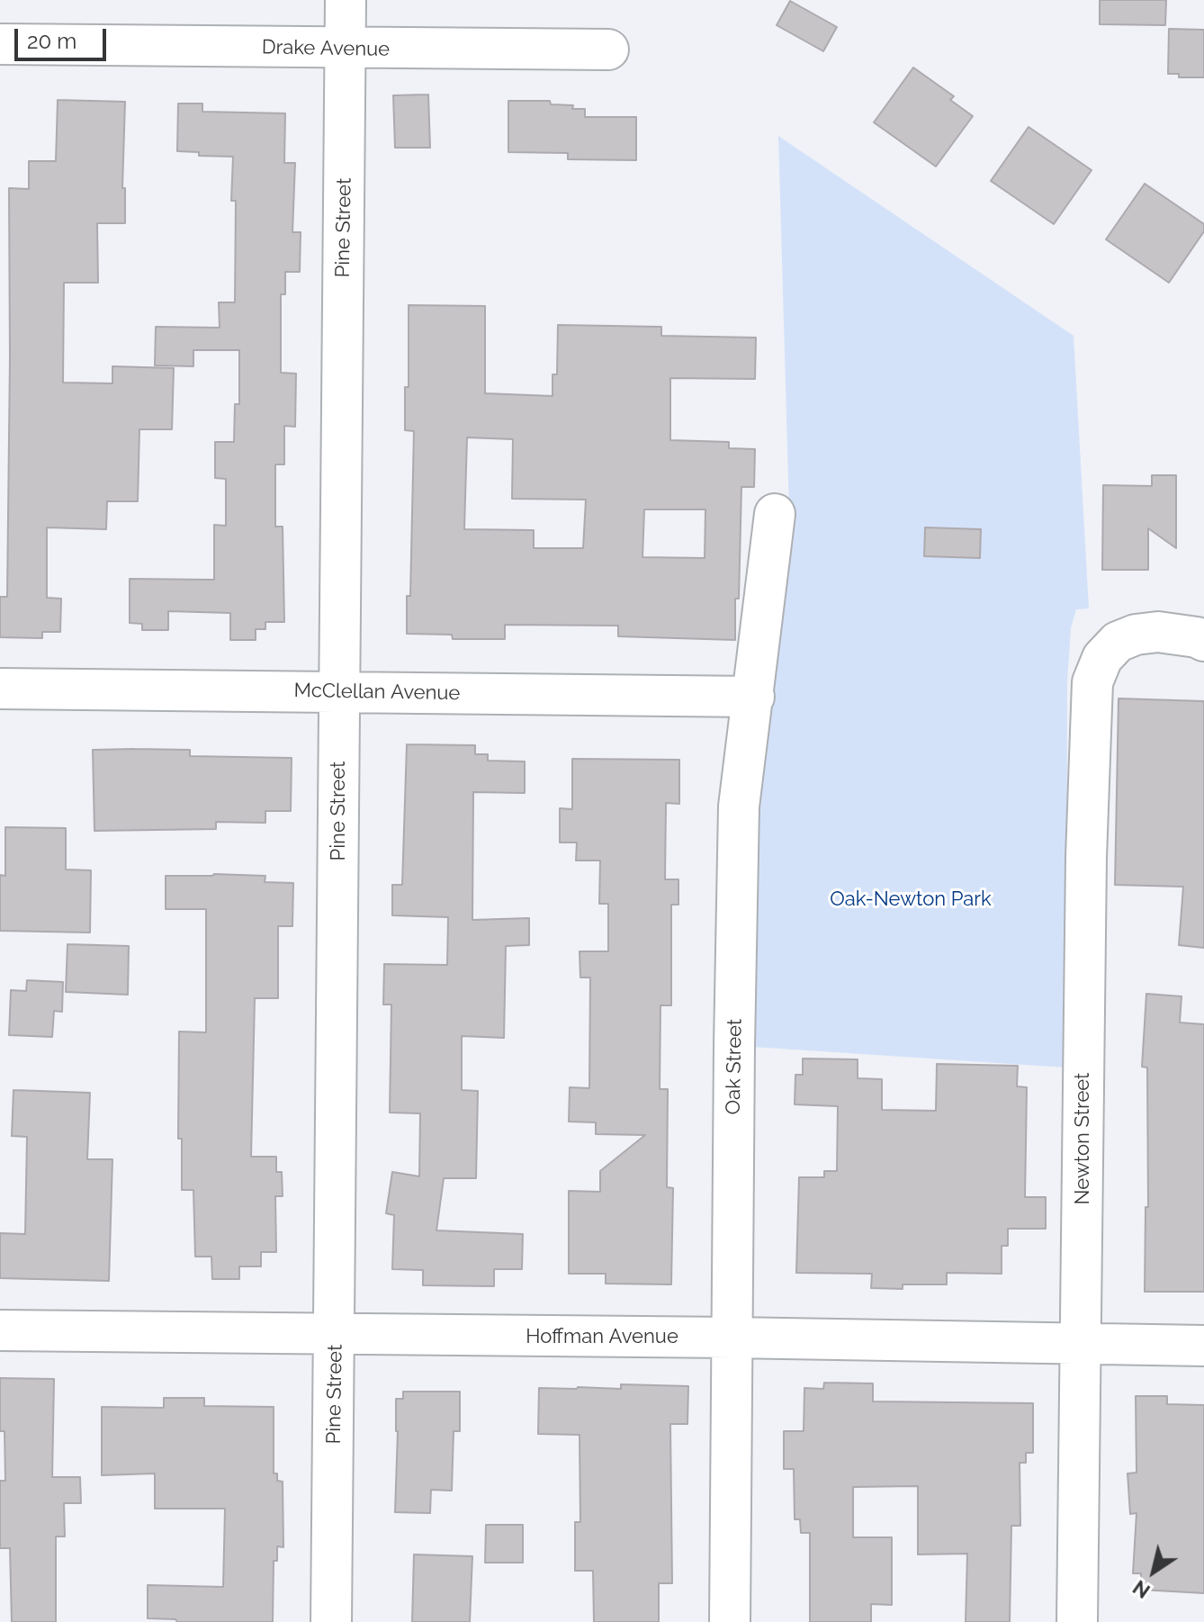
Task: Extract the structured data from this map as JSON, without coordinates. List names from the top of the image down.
{
  "streets": {
    "street": [
      "Drake Avenue",
      "Pine Street",
      "McClellan Avenue",
      "Oak Street",
      "Newton Street",
      "Hoffman Avenue"
    ]
  },
  "crossings": [
    ["Drake Avenue", "Pine Street"],
    ["Pine Street", "McClellan Avenue"],
    ["Pine Street", "Hoffman Avenue"],
    ["McClellan Avenue", "Oak Street"],
    ["Oak Street", "Hoffman Avenue"],
    ["Newton Street", "Hoffman Avenue"]
  ],
  "parks": ["Oak-Newton Park"],
  "scale_bar": "20 m",
  "north": "bottom left"
}
